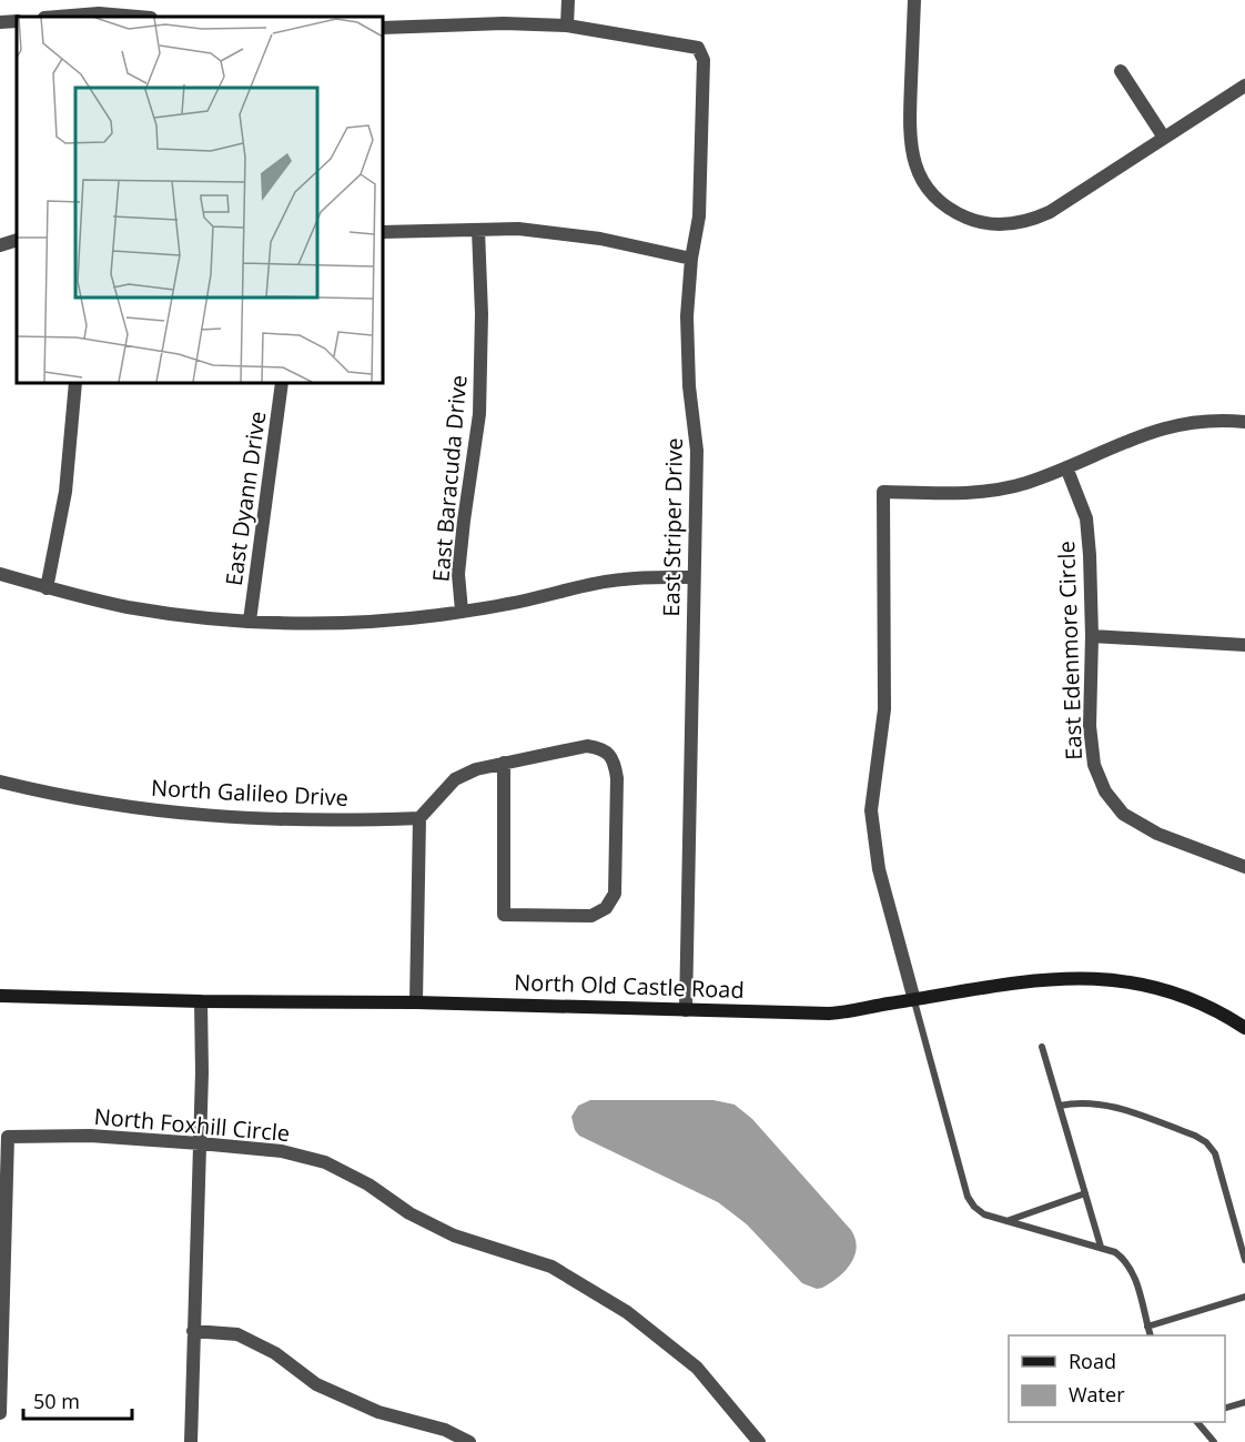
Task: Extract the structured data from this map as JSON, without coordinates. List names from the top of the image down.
{
  "streets": {
    "street": [
      "East Baracuda Drive",
      "East Dyann Drive",
      "East Striper Drive",
      "East Edenmore Circle",
      "North Galileo Drive",
      "North Old Castle Road",
      "North Foxhill Circle"
    ]
  },
  "crossings": [
    ["East Striper Drive", "North Old Castle Road"]
  ],
  "legend": ["Road", "Water"],
  "scale_bar": "50 m"
}
